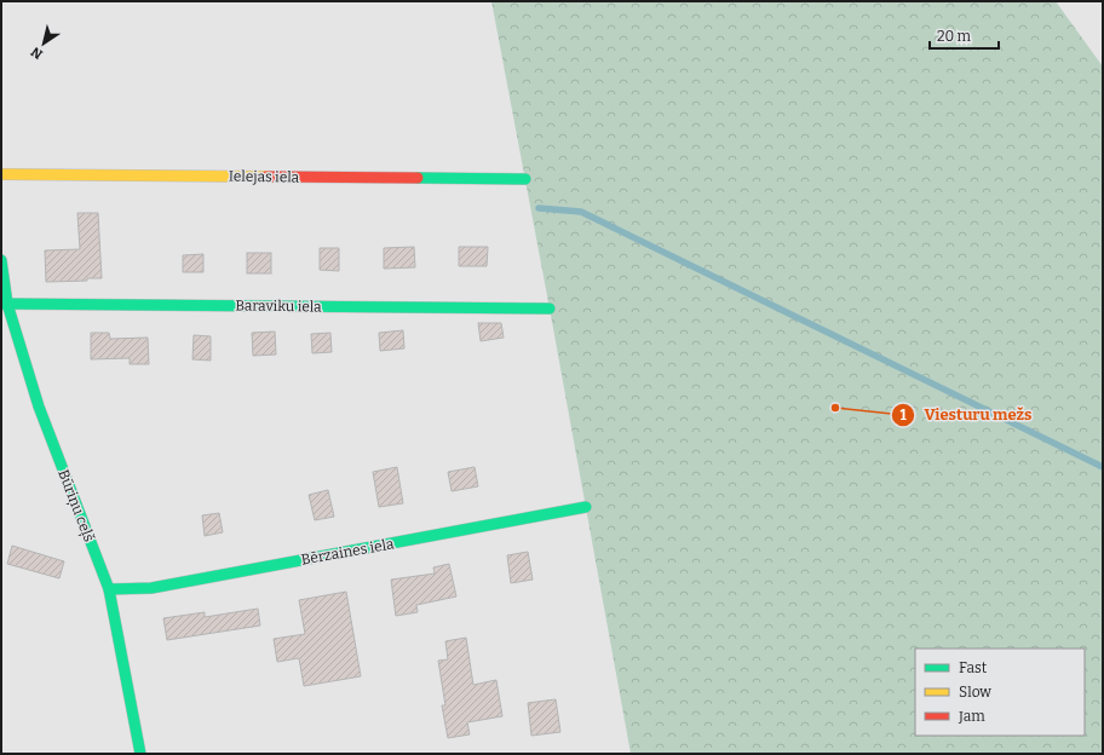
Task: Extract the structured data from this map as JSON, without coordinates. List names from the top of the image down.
{
  "streets": {
    "street": [
      "Ielejas iela",
      "Baraviku iela",
      "Būriņu ceļš",
      "Bērzaines iela"
    ]
  },
  "crossings": [
    ["Baraviku iela", "Būriņu ceļš"],
    ["Būriņu ceļš", "Bērzaines iela"]
  ],
  "places": ["Viesturu mežs"],
  "legend": ["Fast", "Slow", "Jam"],
  "scale_bar": "20 m",
  "north": "bottom left"
}
